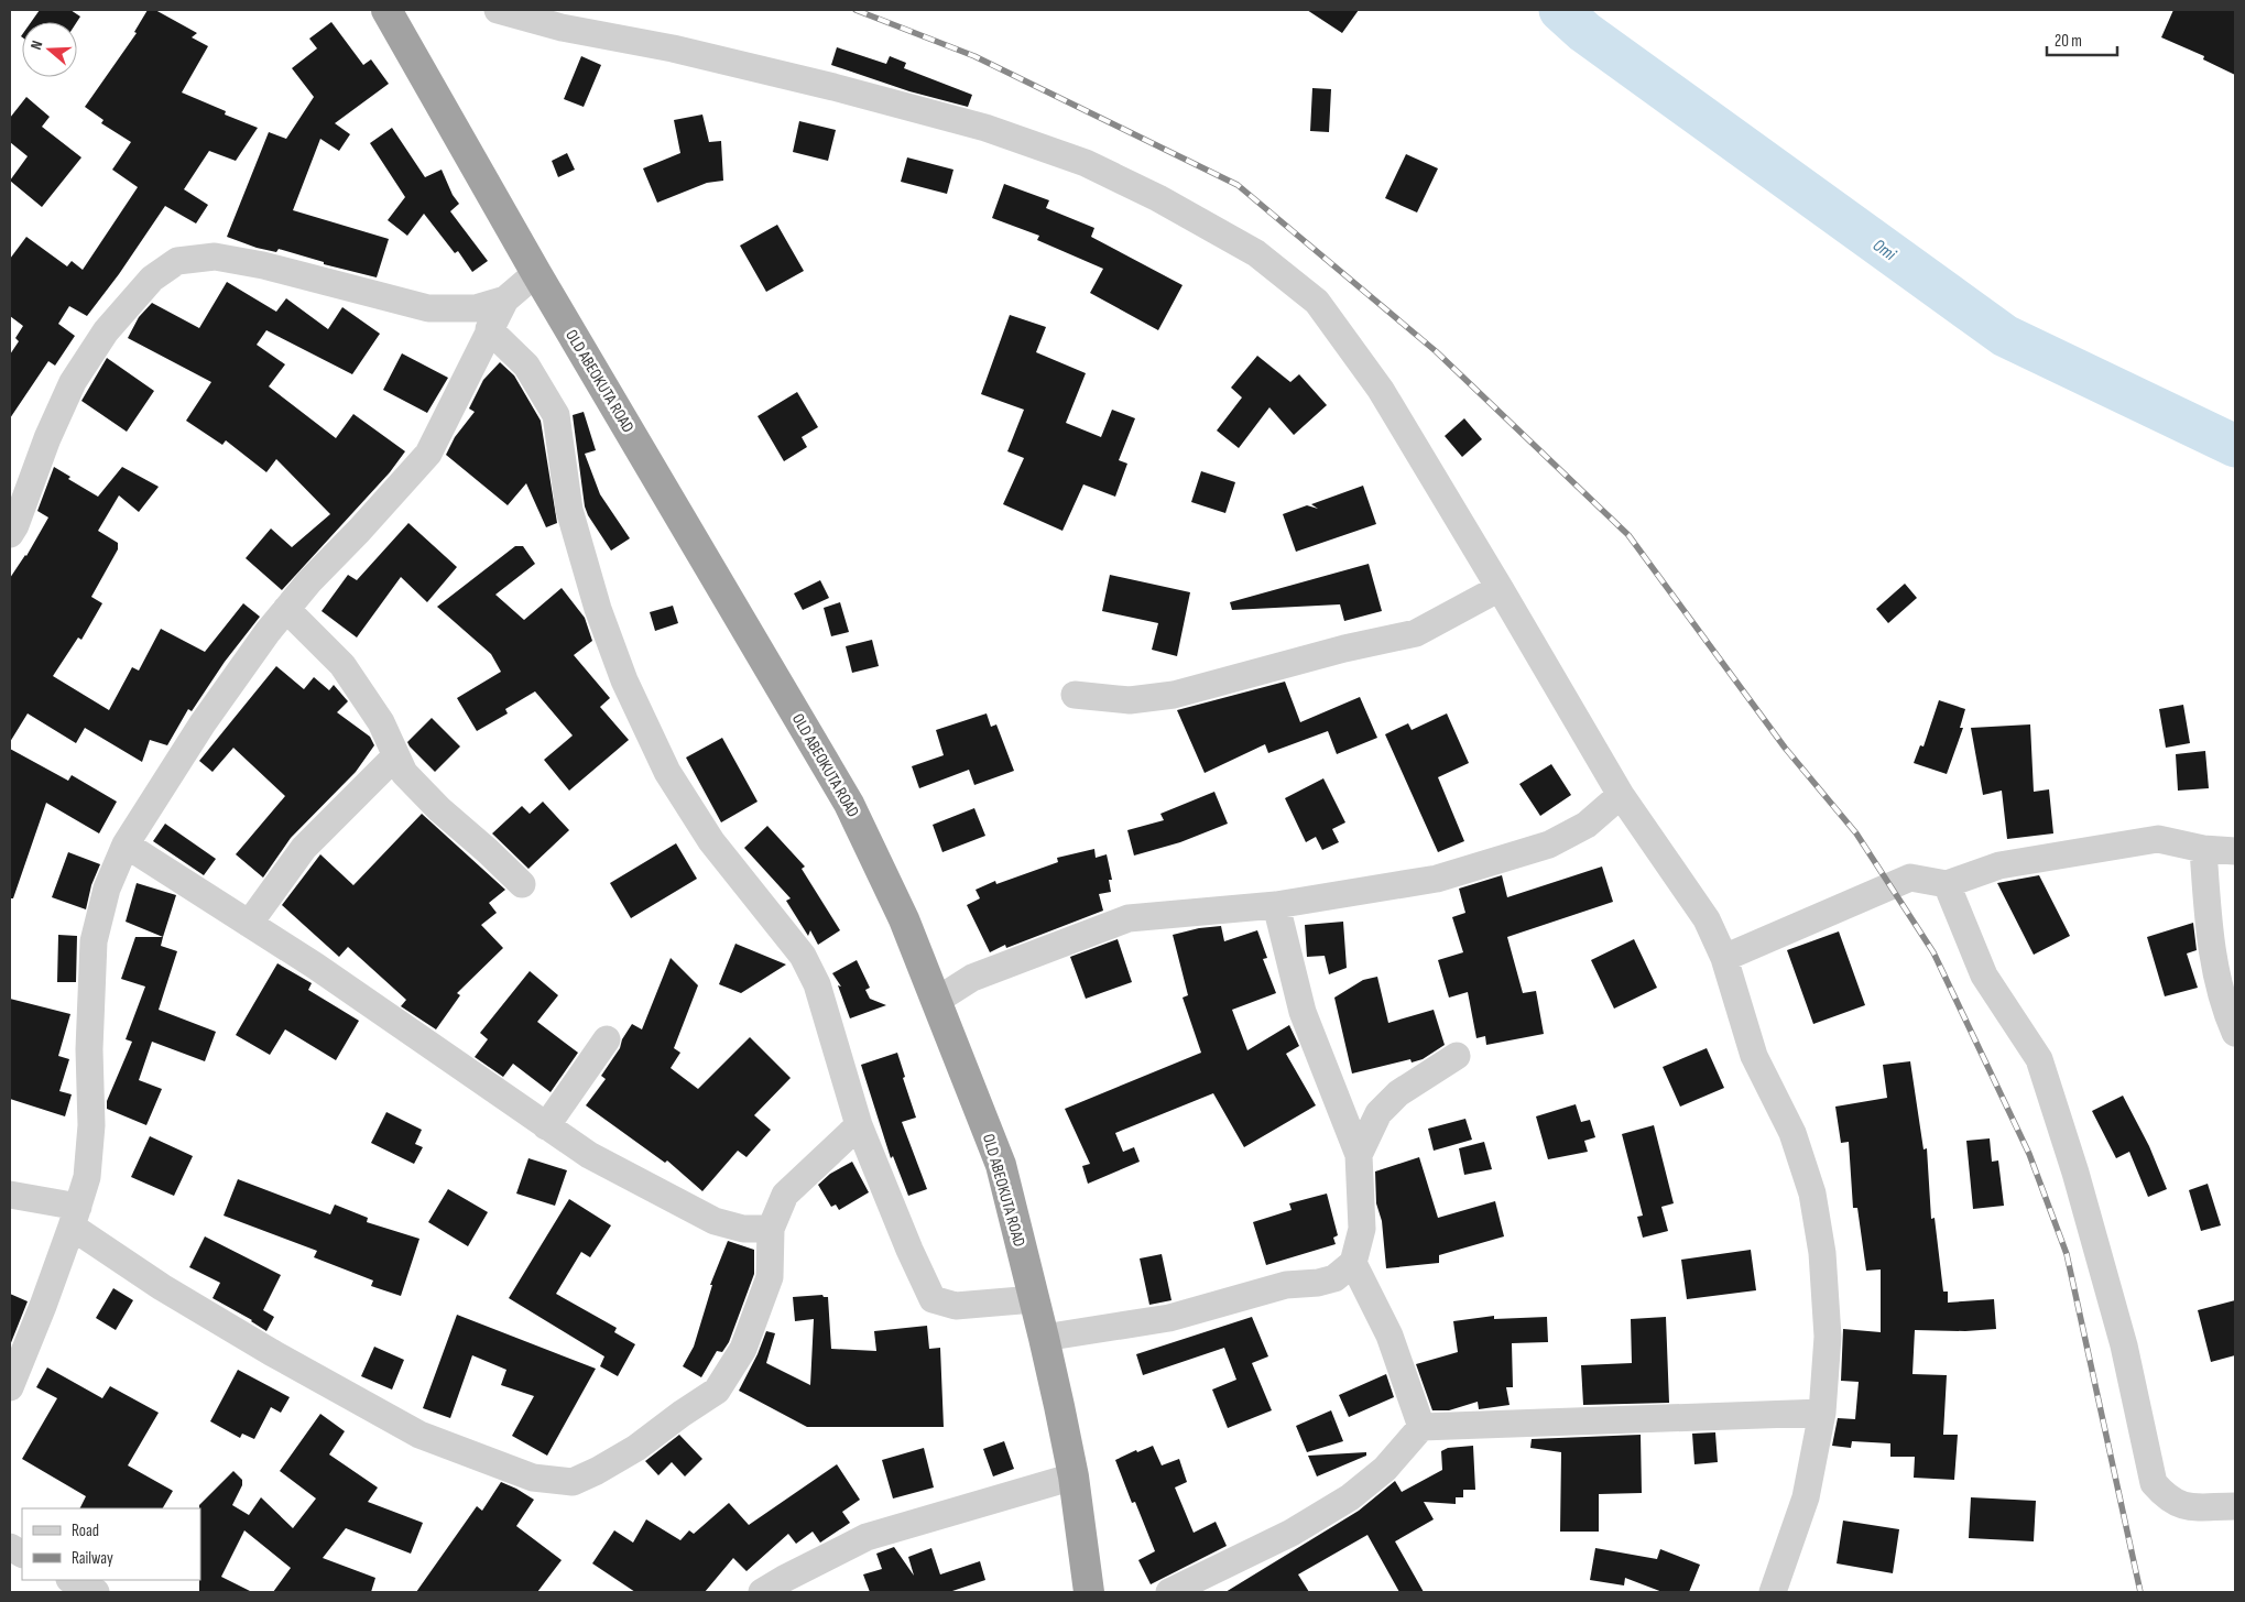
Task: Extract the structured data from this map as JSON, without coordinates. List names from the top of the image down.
{
  "streets": {
    "highway": ["OLD ABEOKUTA ROAD"]
  },
  "water": ["Omi"],
  "legend": ["Road", "Railway"],
  "scale_bar": "20 m",
  "north": "left"
}
